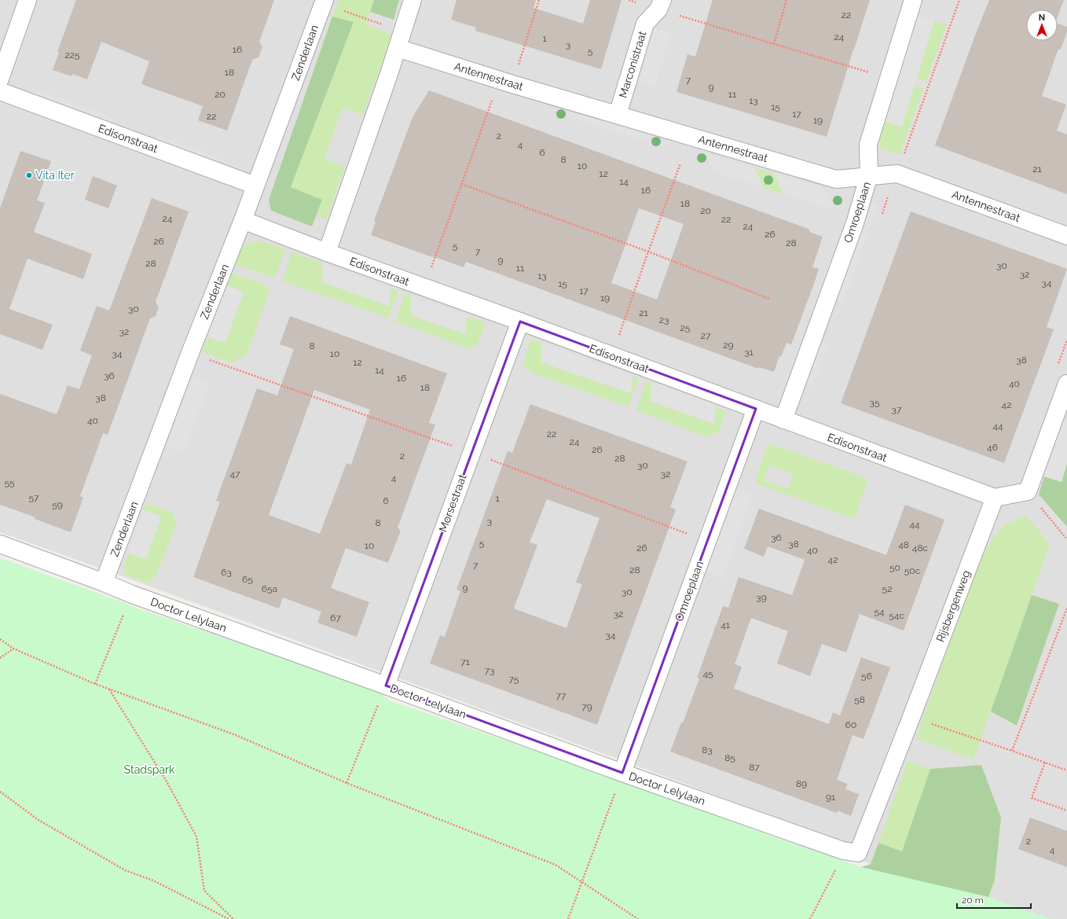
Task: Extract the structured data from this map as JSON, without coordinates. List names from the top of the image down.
{
  "streets": {
    "street": [
      "Zenderlaan",
      "Marconistraat",
      "Antennestraat",
      "Edisonstraat",
      "Omroeplaan",
      "Morsestraat",
      "Rijsbergenweg",
      "Doctor Lelylaan"
    ]
  },
  "crossings": [
    ["Zenderlaan", "Edisonstraat"],
    ["Zenderlaan", "Doctor Lelylaan"],
    ["Marconistraat", "Antennestraat"],
    ["Antennestraat", "Omroeplaan"],
    ["Edisonstraat", "Omroeplaan"],
    ["Edisonstraat", "Morsestraat"],
    ["Edisonstraat", "Rijsbergenweg"],
    ["Omroeplaan", "Doctor Lelylaan"],
    ["Morsestraat", "Doctor Lelylaan"],
    ["Rijsbergenweg", "Doctor Lelylaan"]
  ],
  "parks": ["Stadspark"],
  "places": ["Vita Iter"],
  "house_numbers": [
    "22",
    "24",
    "1",
    "3",
    "16",
    "5",
    "225",
    "18",
    "7",
    "9",
    "20",
    "11",
    "13",
    "15",
    "17",
    "22",
    "19",
    "2",
    "4",
    "6",
    "8",
    "10",
    "21",
    "12",
    "14",
    "16",
    "18",
    "20",
    "24",
    "22",
    "24",
    "26",
    "26",
    "28",
    "5",
    "7",
    "9",
    "28",
    "30",
    "11",
    "32",
    "13",
    "34",
    "15",
    "17",
    "19",
    "30",
    "21",
    "23",
    "25",
    "32",
    "27",
    "29",
    "8",
    "31",
    "34",
    "10",
    "38",
    "12",
    "14",
    "36",
    "16",
    "40",
    "18",
    "38",
    "35",
    "42",
    "37",
    "40",
    "44",
    "22",
    "24",
    "46",
    "26",
    "2",
    "28",
    "30",
    "47",
    "32",
    "4",
    "55",
    "57",
    "1",
    "6",
    "59",
    "3",
    "8",
    "44",
    "36",
    "5",
    "38",
    "48",
    "10",
    "26",
    "48c",
    "40",
    "42",
    "7",
    "50",
    "28",
    "50c",
    "63",
    "65",
    "9",
    "65a",
    "52",
    "30",
    "39",
    "54",
    "32",
    "54c",
    "67",
    "41",
    "34",
    "71",
    "73",
    "45",
    "56",
    "75",
    "77",
    "58",
    "79",
    "60",
    "83",
    "85",
    "87",
    "89",
    "91",
    "2",
    "4"
  ],
  "scale_bar": "20 m",
  "north": "top"
}
